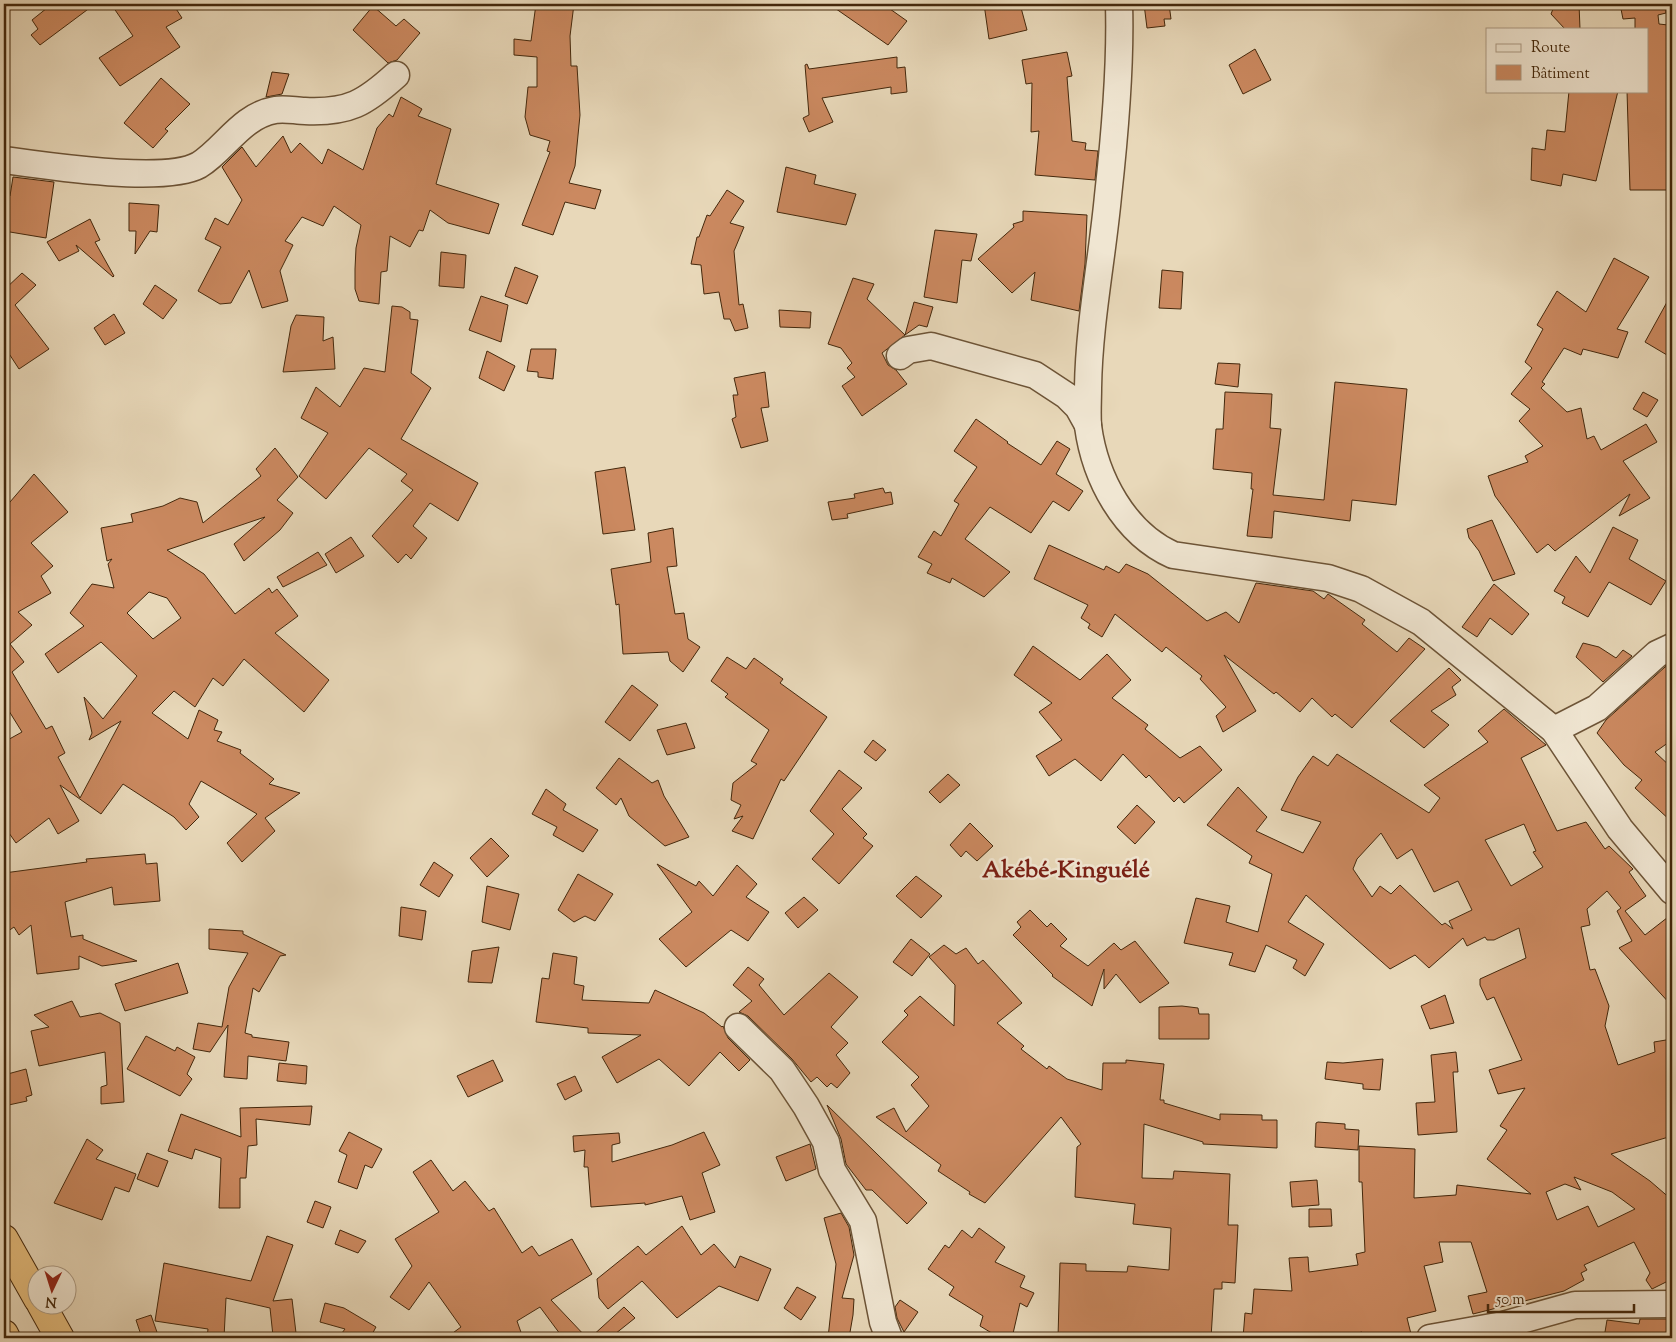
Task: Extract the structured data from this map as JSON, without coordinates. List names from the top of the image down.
{
  "districts": ["Akébé-Kinguélé"],
  "legend": ["Route", "Bâtiment"],
  "scale_bar": "50 m",
  "north": "bottom"
}
